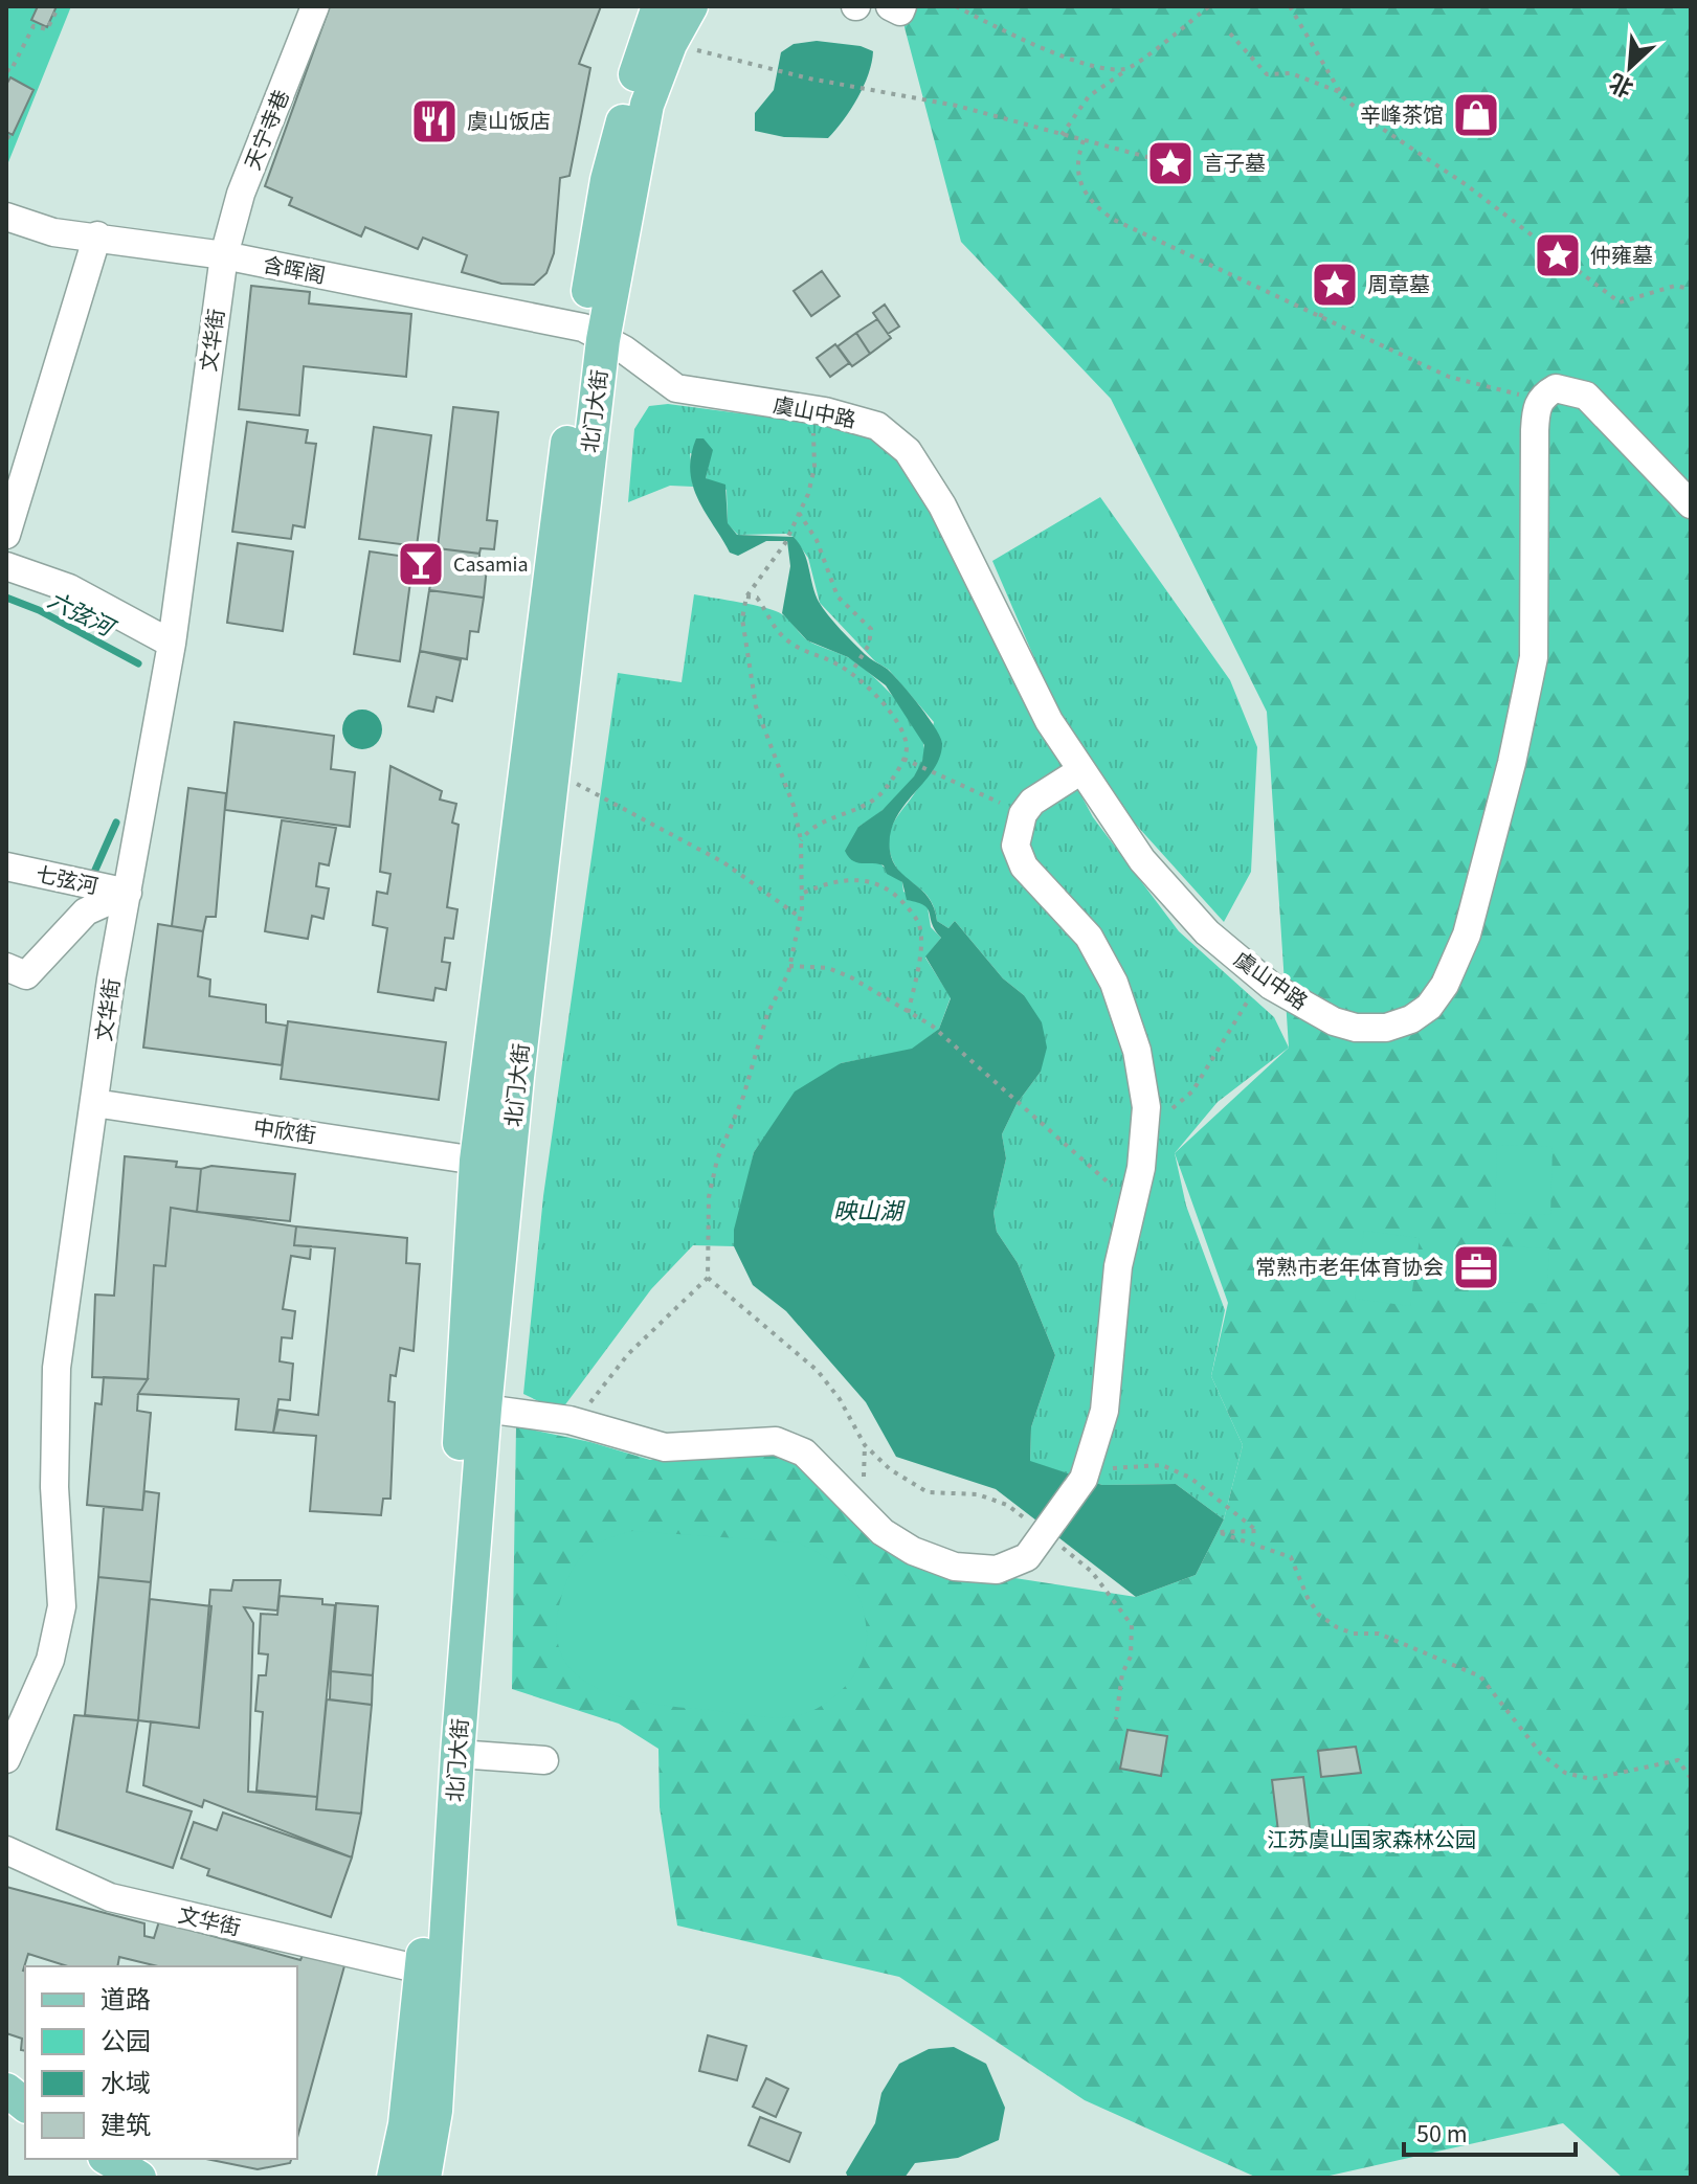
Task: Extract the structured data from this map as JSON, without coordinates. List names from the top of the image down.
{
  "streets": {
    "main road": ["北门大街"],
    "street": [
      "天宁寺巷",
      "含晖阁",
      "文华街",
      "虞山中路",
      "七弦河",
      "中欣街"
    ]
  },
  "crossings": [
    ["天宁寺巷", "含晖阁"],
    ["天宁寺巷", "文华街"],
    ["含晖阁", "文华街"],
    ["含晖阁", "北门大街"],
    ["含晖阁", "虞山中路"],
    ["文华街", "北门大街"],
    ["文华街", "七弦河"],
    ["文华街", "中欣街"],
    ["北门大街", "虞山中路"],
    ["北门大街", "中欣街"]
  ],
  "water": ["六弦河", "映山湖"],
  "parks": ["江苏虞山国家森林公园"],
  "places": {
    "shop": ["辛峰茶馆"],
    "restaurant": ["虞山饭店"],
    "place": ["言子墓", "仲雍墓", "周章墓"],
    "bar": ["Casamia"],
    "office": ["常熟市老年体育协会"]
  },
  "legend": [
    "道路",
    "公园",
    "水域",
    "建筑"
  ],
  "scale_bar": "50 m",
  "north": "bottom left"
}
